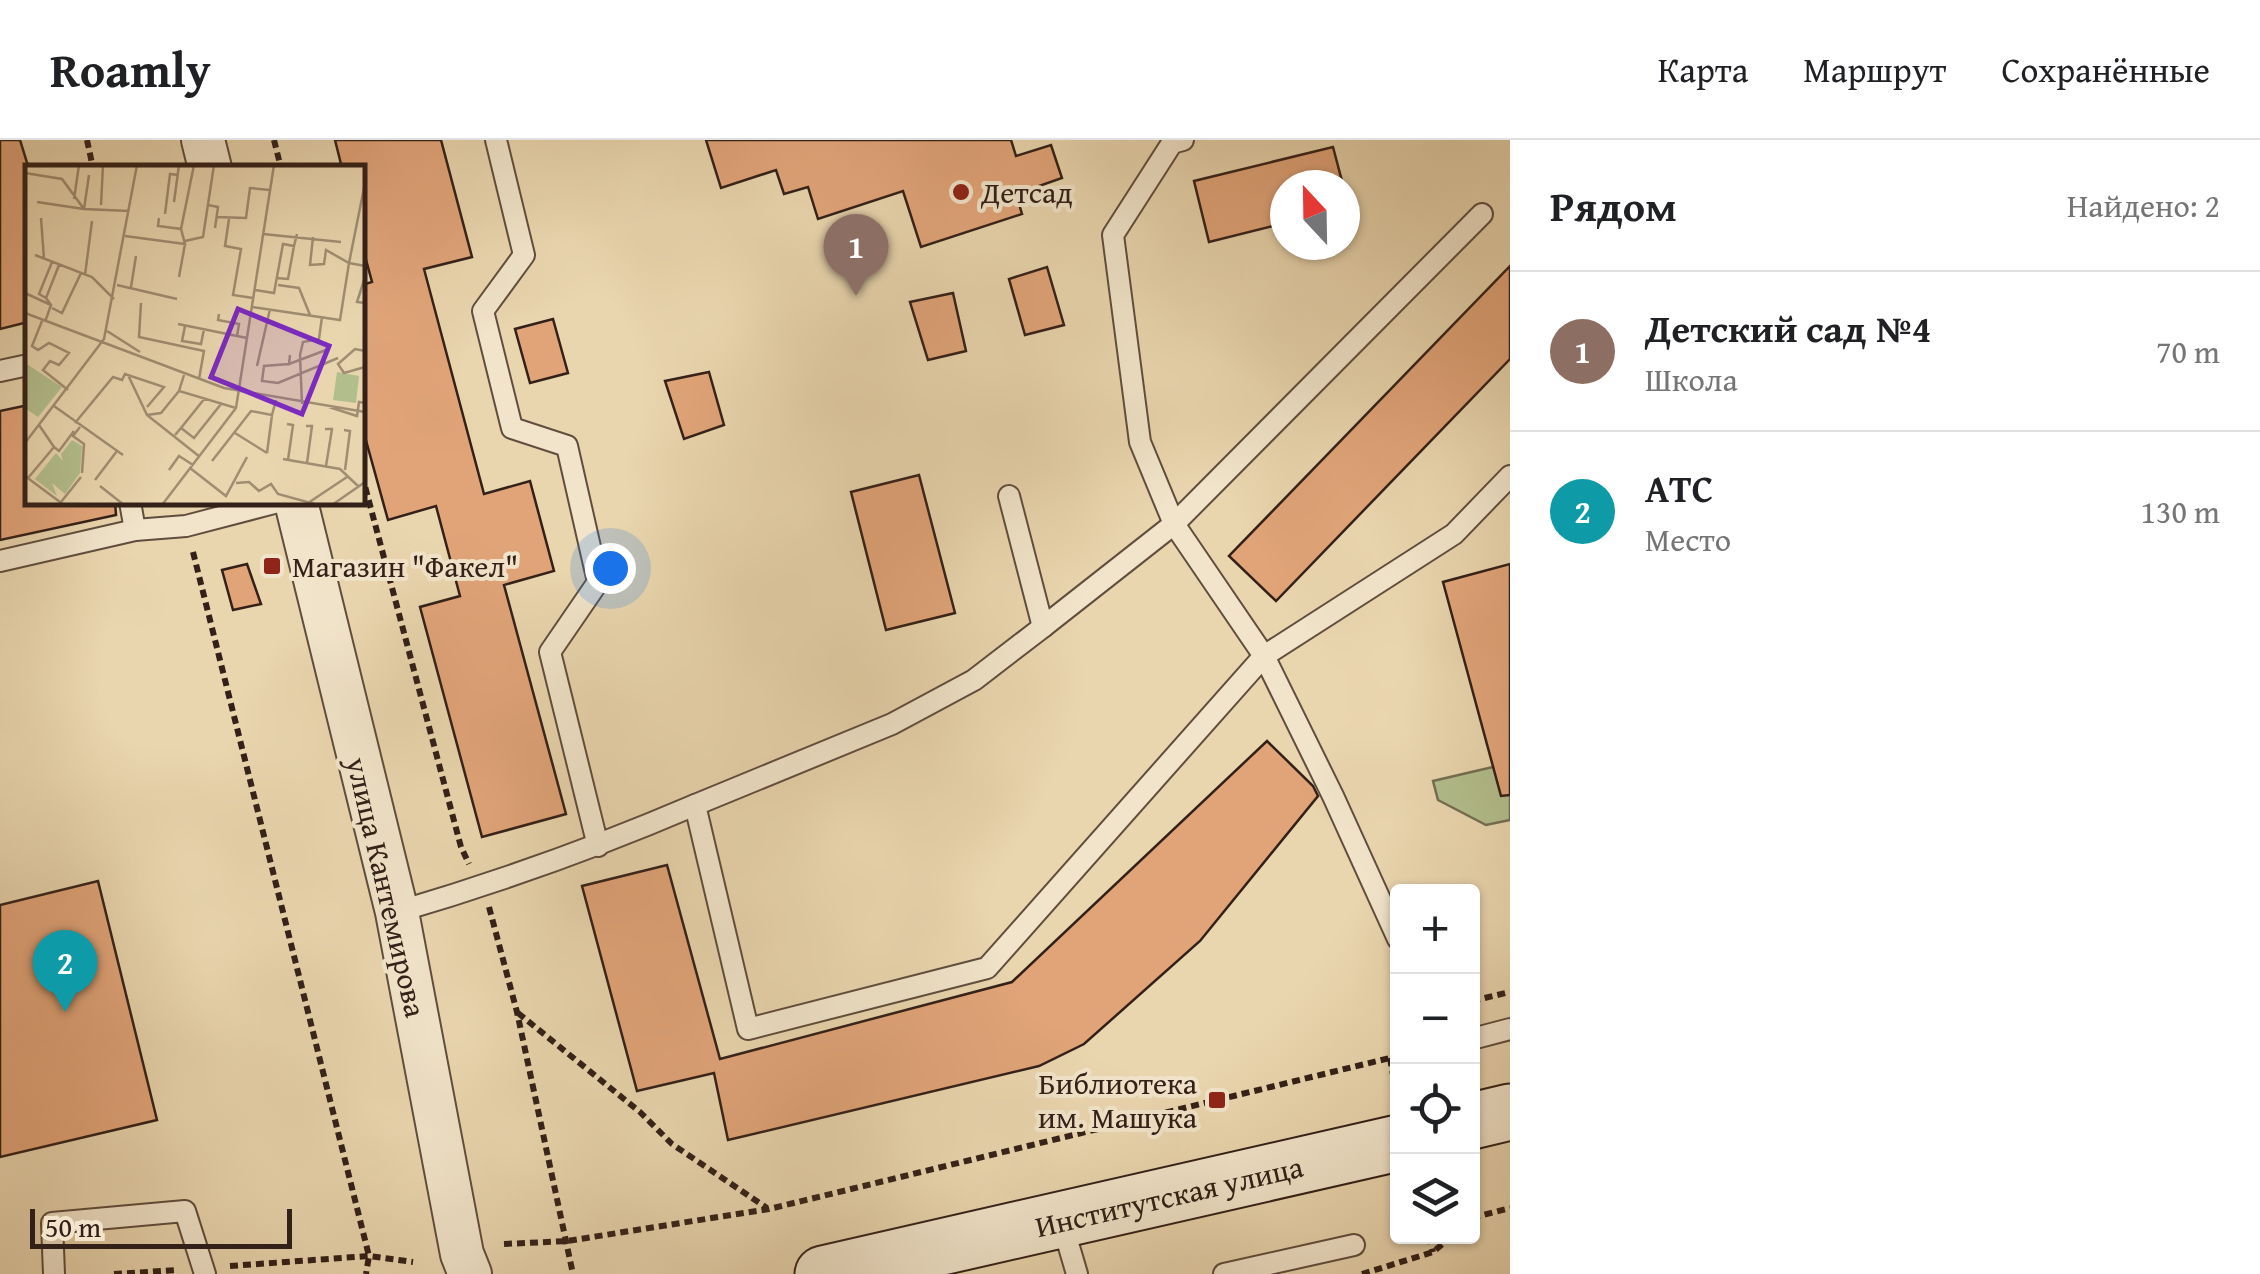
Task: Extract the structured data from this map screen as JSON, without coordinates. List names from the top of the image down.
{
  "streets": {
    "main road": ["Институтская улица"],
    "street": ["улица Кантемирова"]
  },
  "places": {
    "other": ["Детсад"],
    "transit": ["Магазин \"Факел\"", "Библиотека им. Машука"]
  },
  "scale_bar": "50 m",
  "north": "top",
  "page": {
    "header": "Roamly",
    "nav": ["Карта", "Маршрут", "Сохранённые"],
    "heading": ["Рядом", "Найдено: 2"],
    "pins": ["1", "2"],
    "list": [
      {
        "mark": "1",
        "name": "Детский сад №4",
        "note": "Школа",
        "value": "70 m"
      },
      {
        "mark": "2",
        "name": "АТС",
        "note": "Место",
        "value": "130 m"
      }
    ],
    "map_buttons": ["+", "−"],
    "scale": "50 m"
  }
}
